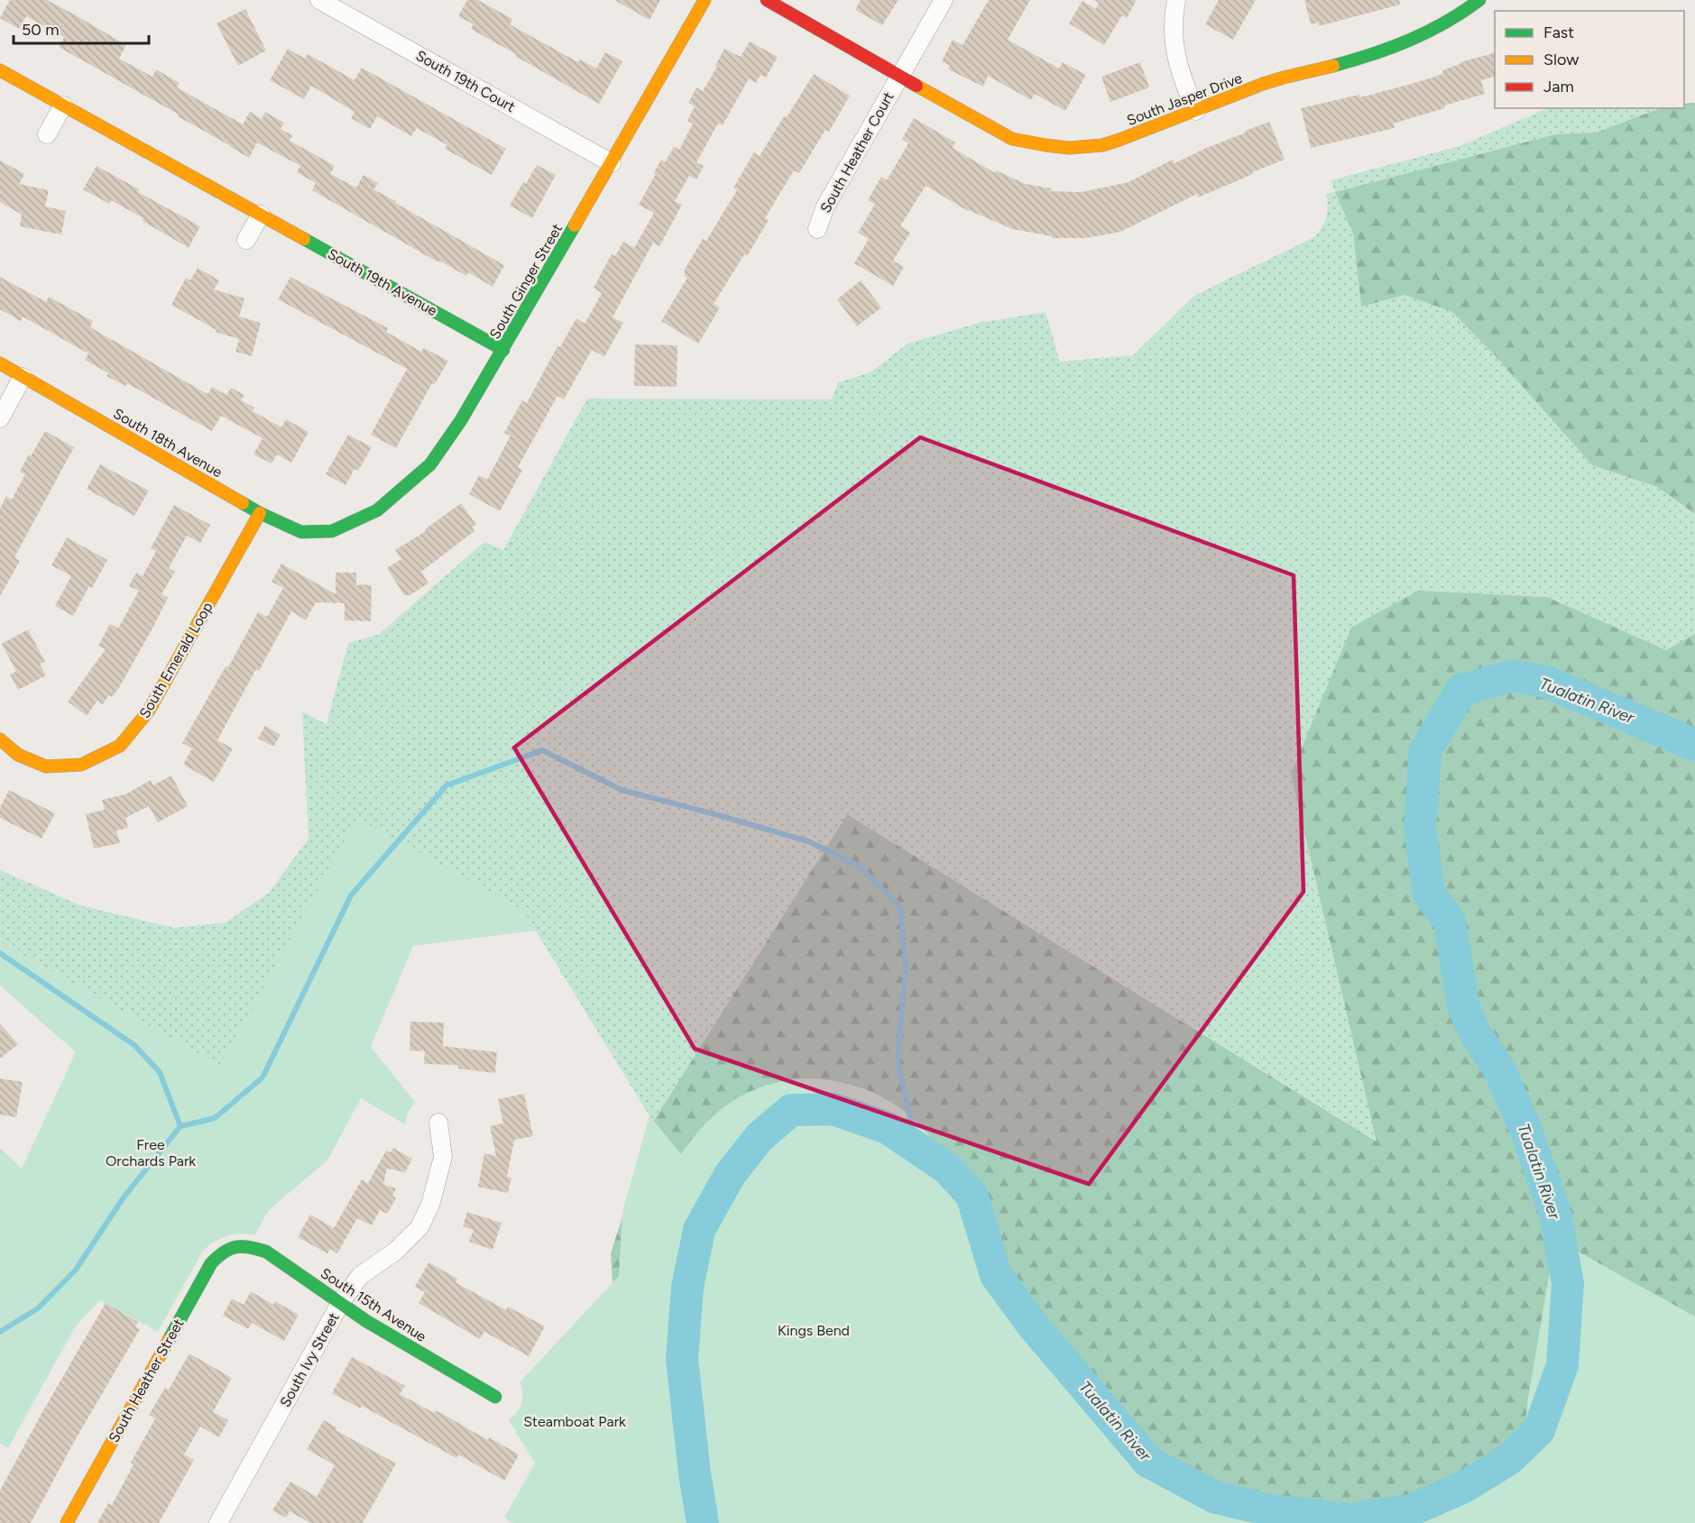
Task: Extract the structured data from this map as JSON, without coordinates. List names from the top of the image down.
{
  "streets": {
    "street": [
      "South 19th Court",
      "South Jasper Drive",
      "South Heather Court",
      "South Ginger Street",
      "South 19th Avenue",
      "South 18th Avenue",
      "South Emerald Loop",
      "South 15th Avenue",
      "South Ivy Street",
      "South Heather Street"
    ]
  },
  "crossings": [
    ["South 19th Court", "South Ginger Street"],
    ["South Jasper Drive", "South Heather Court"],
    ["South Ginger Street", "South 19th Avenue"],
    ["South Ginger Street", "South 18th Avenue"],
    ["South 18th Avenue", "South Emerald Loop"],
    ["South 15th Avenue", "South Ivy Street"],
    ["South 15th Avenue", "South Heather Street"]
  ],
  "water": ["Tualatin River"],
  "parks": ["Free Orchards Park", "Kings Bend", "Steamboat Park"],
  "legend": ["Fast", "Slow", "Jam"],
  "scale_bar": "50 m"
}
